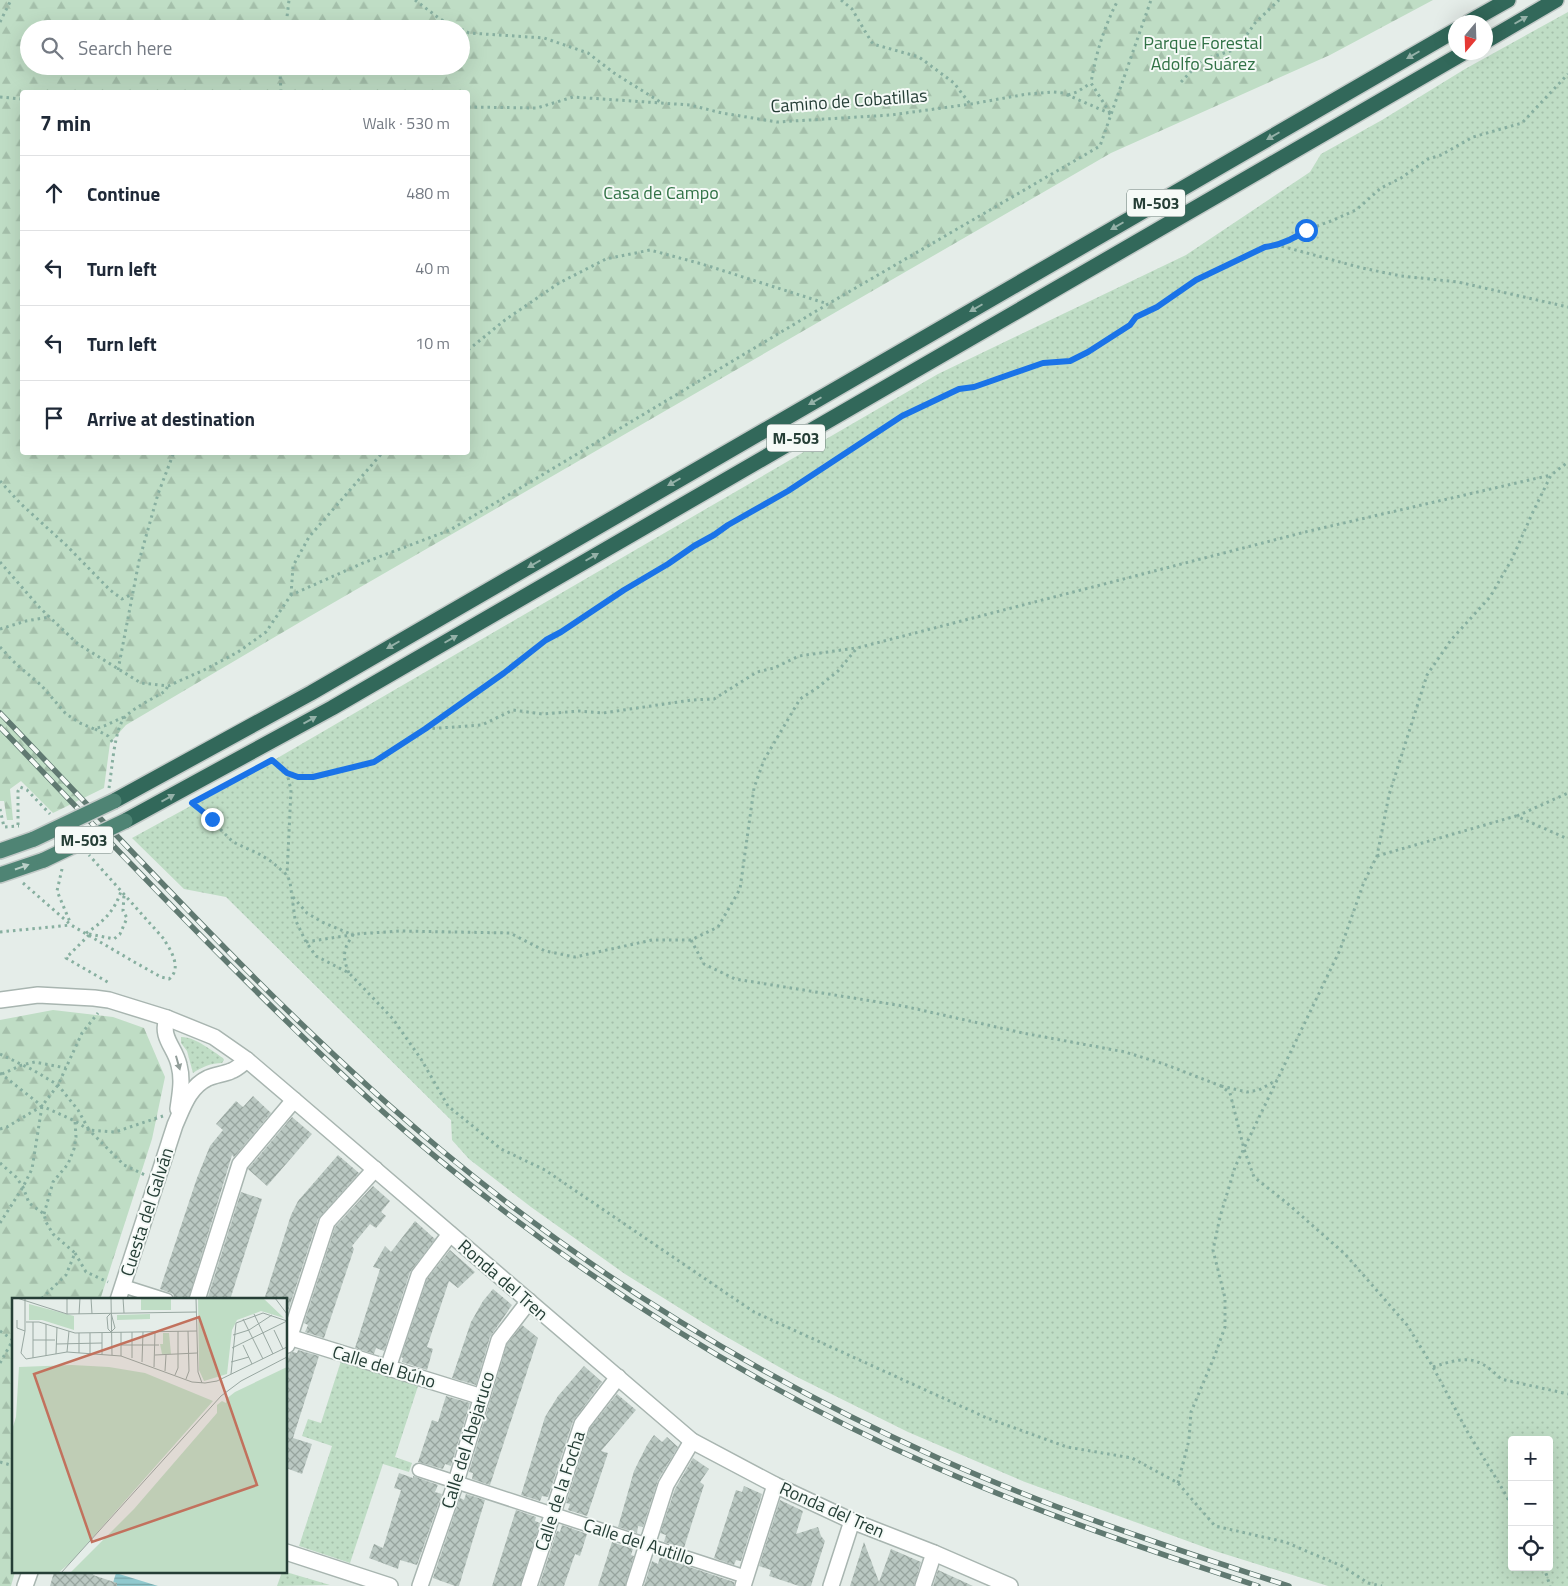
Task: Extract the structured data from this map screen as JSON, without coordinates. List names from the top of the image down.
{
  "streets": {
    "highway": ["M-503"],
    "street": [
      "Cuesta del Galván",
      "Ronda del Tren",
      "Calle del Búho",
      "Calle del Abejaruco",
      "Calle de la Focha",
      "Calle del Autillo"
    ],
    "path": ["Camino de Cobatillas"]
  },
  "crossings": [
    ["Cuesta del Galván", "Ronda del Tren"],
    ["Ronda del Tren", "Calle del Abejaruco"],
    ["Ronda del Tren", "Calle de la Focha"],
    ["Calle del Búho", "Calle del Abejaruco"],
    ["Calle del Abejaruco", "Calle del Autillo"],
    ["Calle de la Focha", "Calle del Autillo"]
  ],
  "parks": ["Parque Forestal Adolfo Suárez", "Casa de Campo"],
  "north": "bottom",
  "page": {
    "search": "Search here",
    "heading": ["7 min", "Walk · 530 m"],
    "list": [
      ["Continue", "480 m"],
      ["Turn left", "40 m"],
      ["Turn left", "10 m"],
      "Arrive at destination"
    ],
    "map_buttons": ["+", "−"]
  }
}
